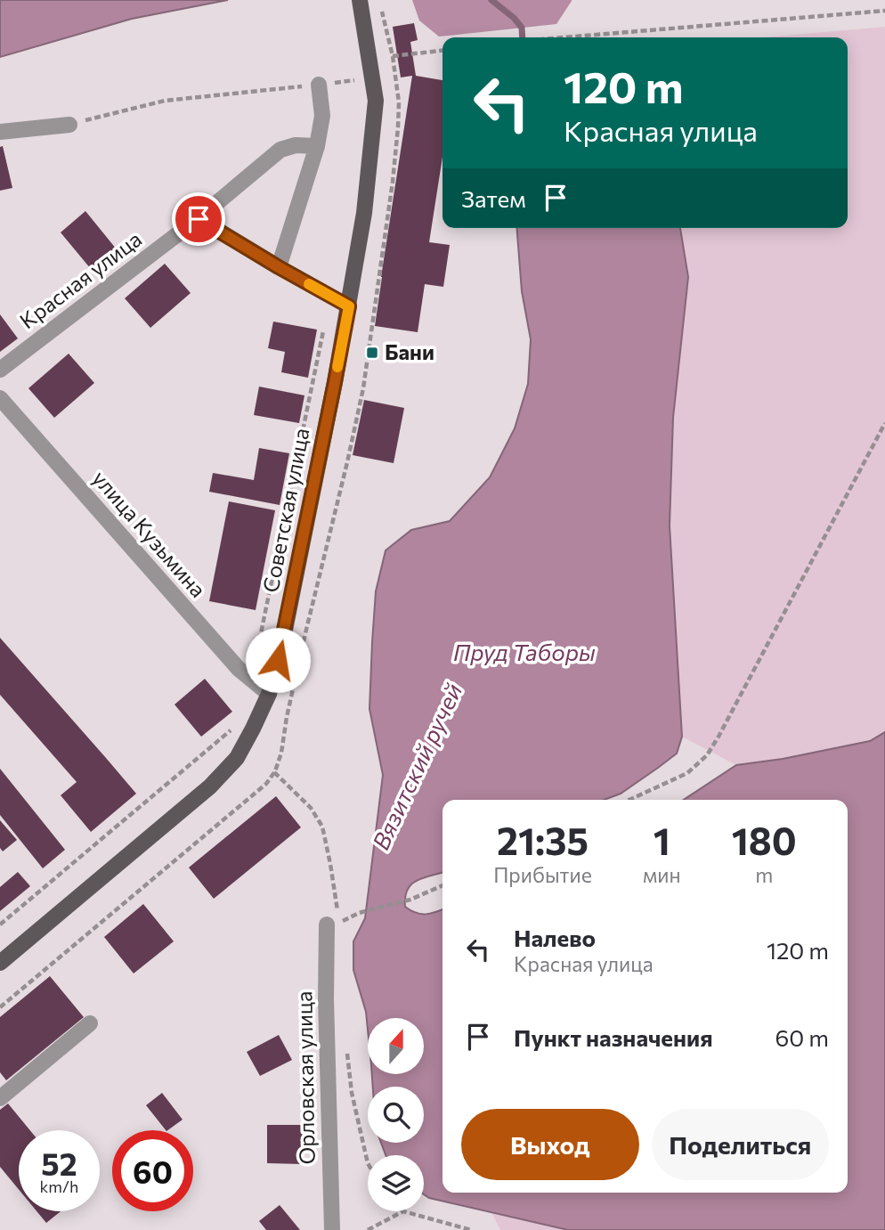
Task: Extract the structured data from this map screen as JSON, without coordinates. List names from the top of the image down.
{
  "streets": {
    "main road": ["Советская улица"],
    "street": ["Красная улица", "улица Кузьмина", "Орловская улица"]
  },
  "crossings": [
    ["Советская улица", "улица Кузьмина"]
  ],
  "water": ["Пруд Таборы", "Вязитский ручей"],
  "places": {
    "transit": ["Бани"]
  },
  "north": "top",
  "page": {
    "turn": ["120 m", "Красная улица"],
    "then": "Затем",
    "eta": [
      "21:35",
      "Прибытие",
      "1",
      "мин",
      "180",
      "m"
    ],
    "list": [
      {
        "name": "Налево",
        "note": "Красная улица",
        "value": "120 m"
      },
      {
        "name": "Пункт назначения",
        "value": "60 m"
      }
    ],
    "buttons": ["Выход", "Поделиться"],
    "speed": "52 km/h",
    "limit": "60"
  }
}
